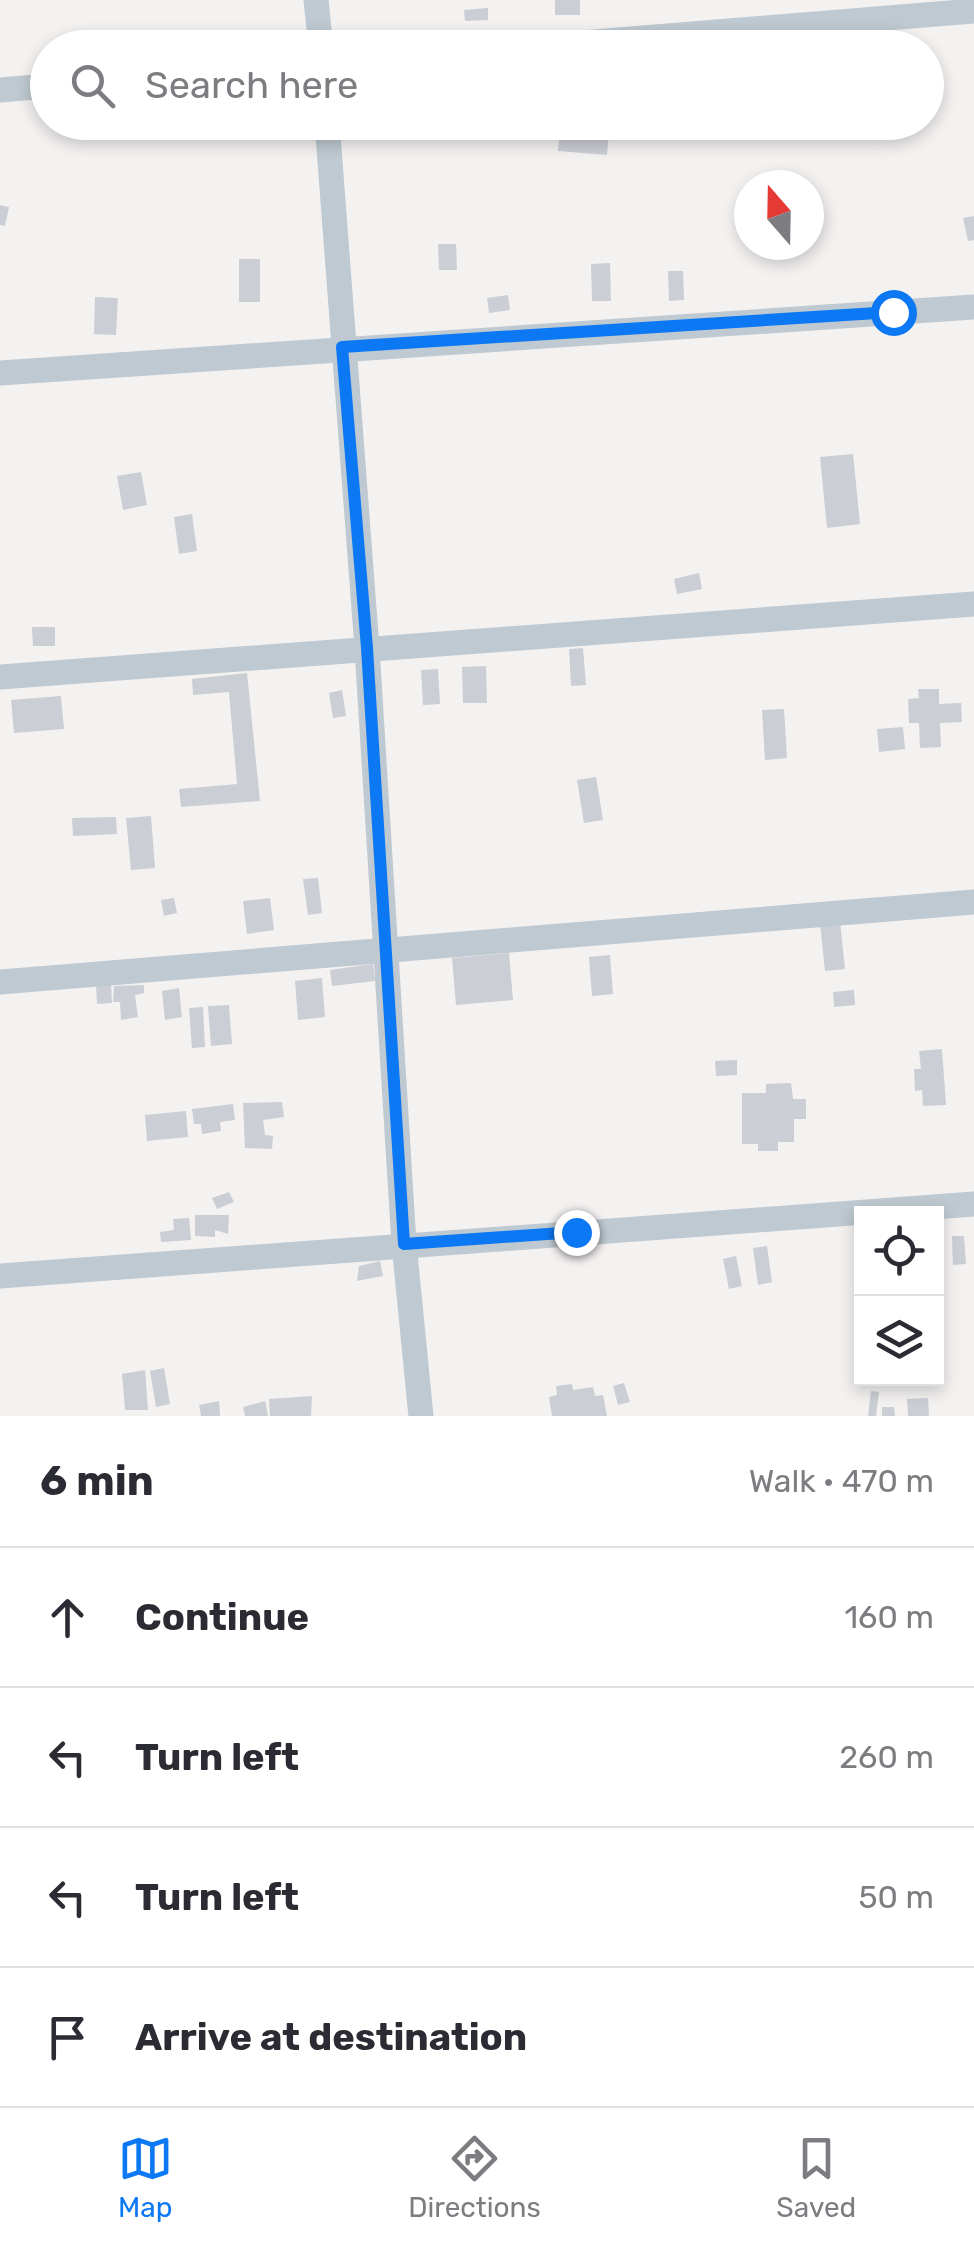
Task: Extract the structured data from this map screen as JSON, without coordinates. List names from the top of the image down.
{
  "north": "top",
  "page": {
    "search": "Search here",
    "heading": ["6 min", "Walk · 470 m"],
    "list": [
      ["Continue", "160 m"],
      ["Turn left", "260 m"],
      ["Turn left", "50 m"],
      "Arrive at destination"
    ],
    "nav": ["Map", "Directions", "Saved"]
  }
}
